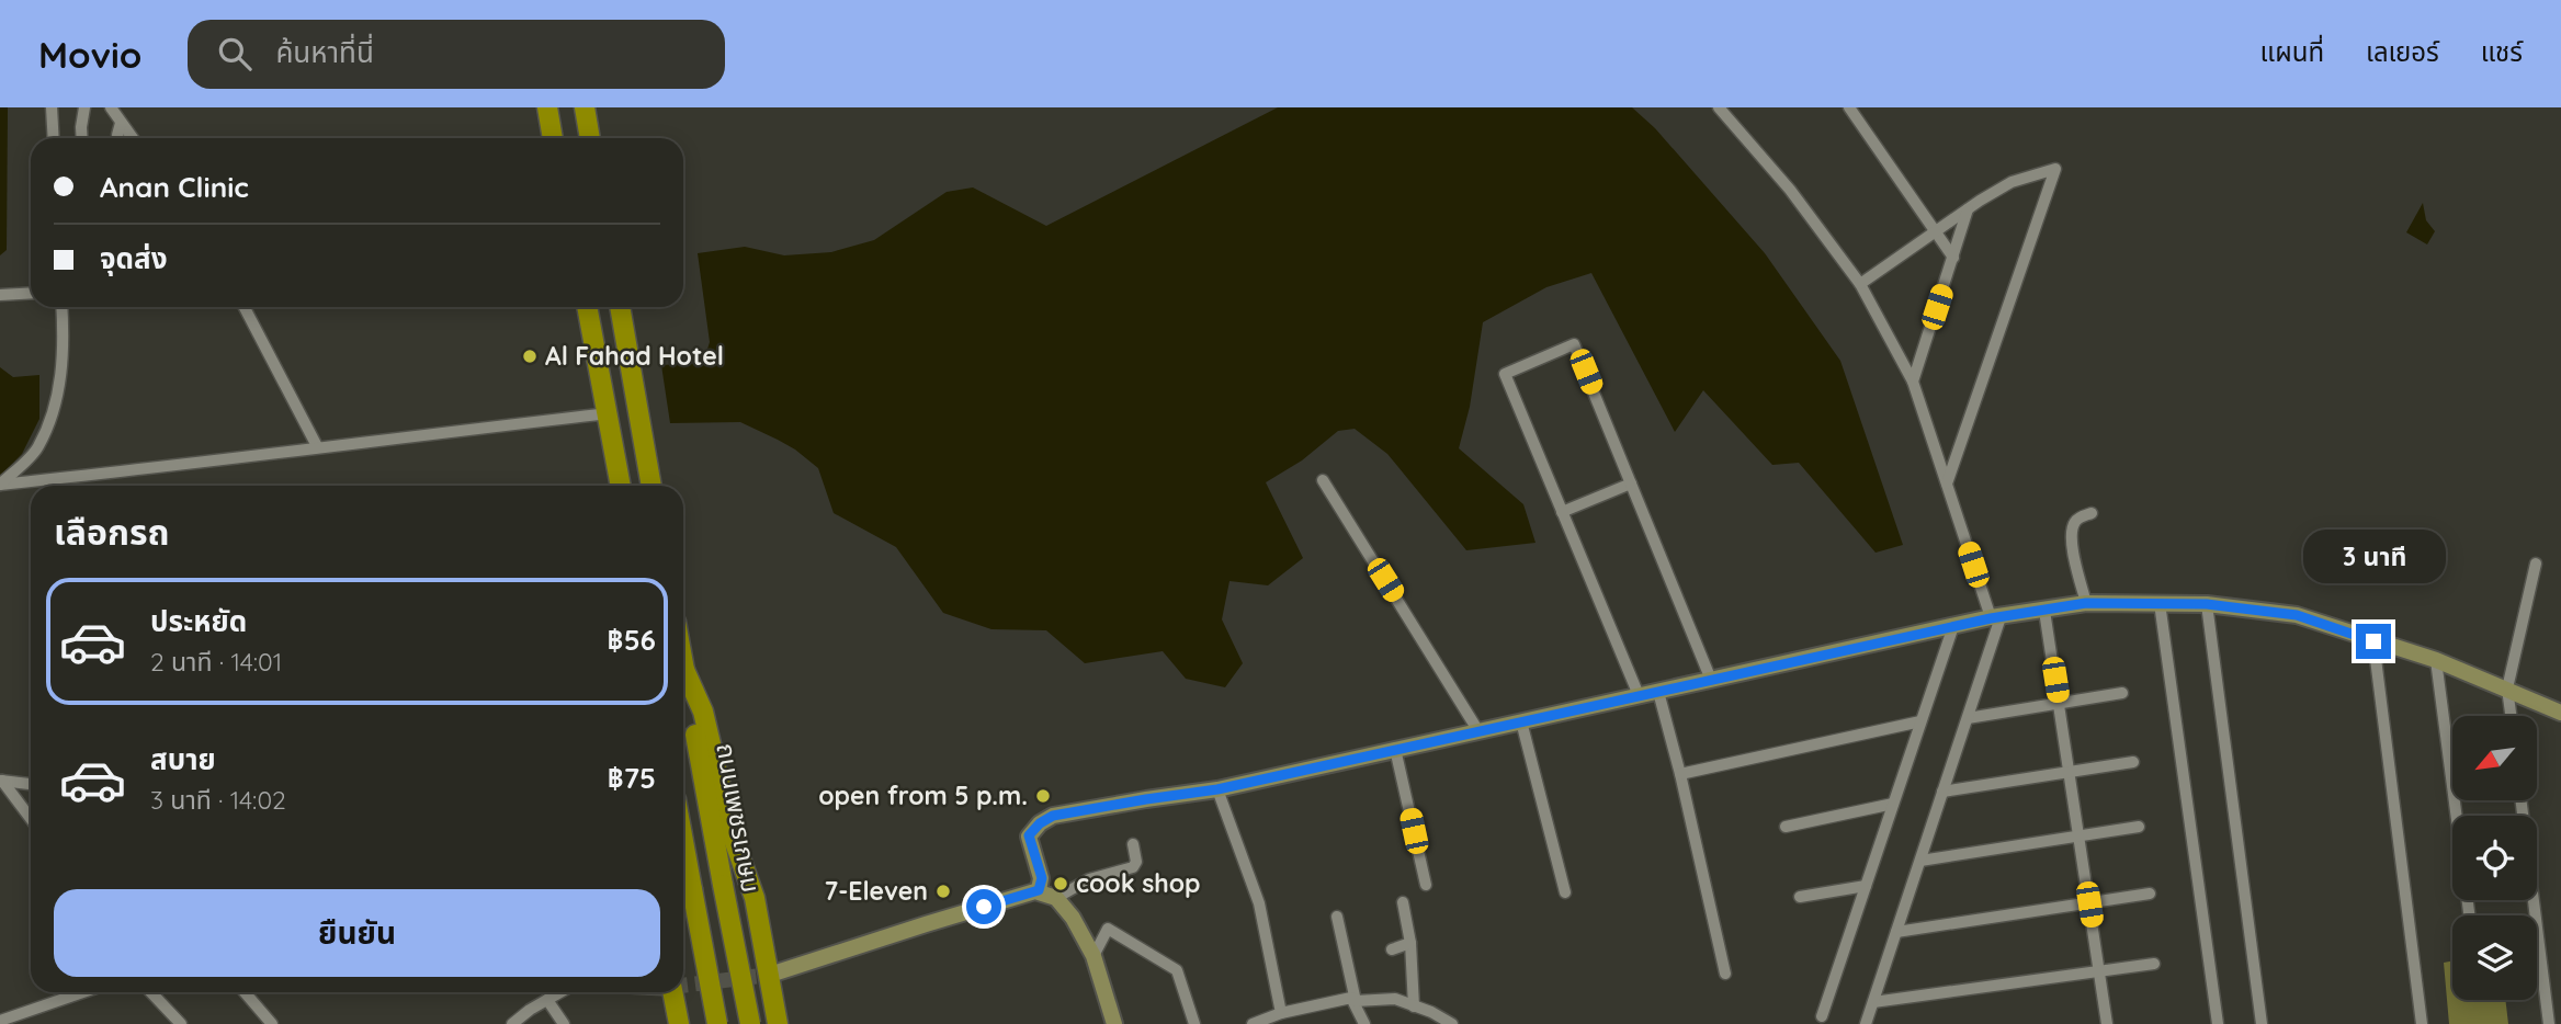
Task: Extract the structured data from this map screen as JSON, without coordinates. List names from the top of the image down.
{
  "streets": {
    "highway": ["ถนนเพชรเกษม"]
  },
  "places": [
    "Al Fahad Hotel",
    "open from 5 p.m.",
    "cook shop",
    "7-Eleven"
  ],
  "north": "bottom left",
  "page": {
    "header": "Movio",
    "search": "ค้นหาที่นี่",
    "nav": ["แผนที่", "เลเยอร์", "แชร์"],
    "banner": ["Anan Clinic", "จุดส่ง"],
    "heading": "เลือกรถ",
    "bubble": "3 นาที",
    "list": [
      {
        "name": "ประหยัด",
        "note": "2 นาที · 14:01",
        "value": "฿56"
      },
      {
        "name": "สบาย",
        "note": "3 นาที · 14:02",
        "value": "฿75"
      }
    ],
    "buttons": "ยืนยัน"
  }
}
